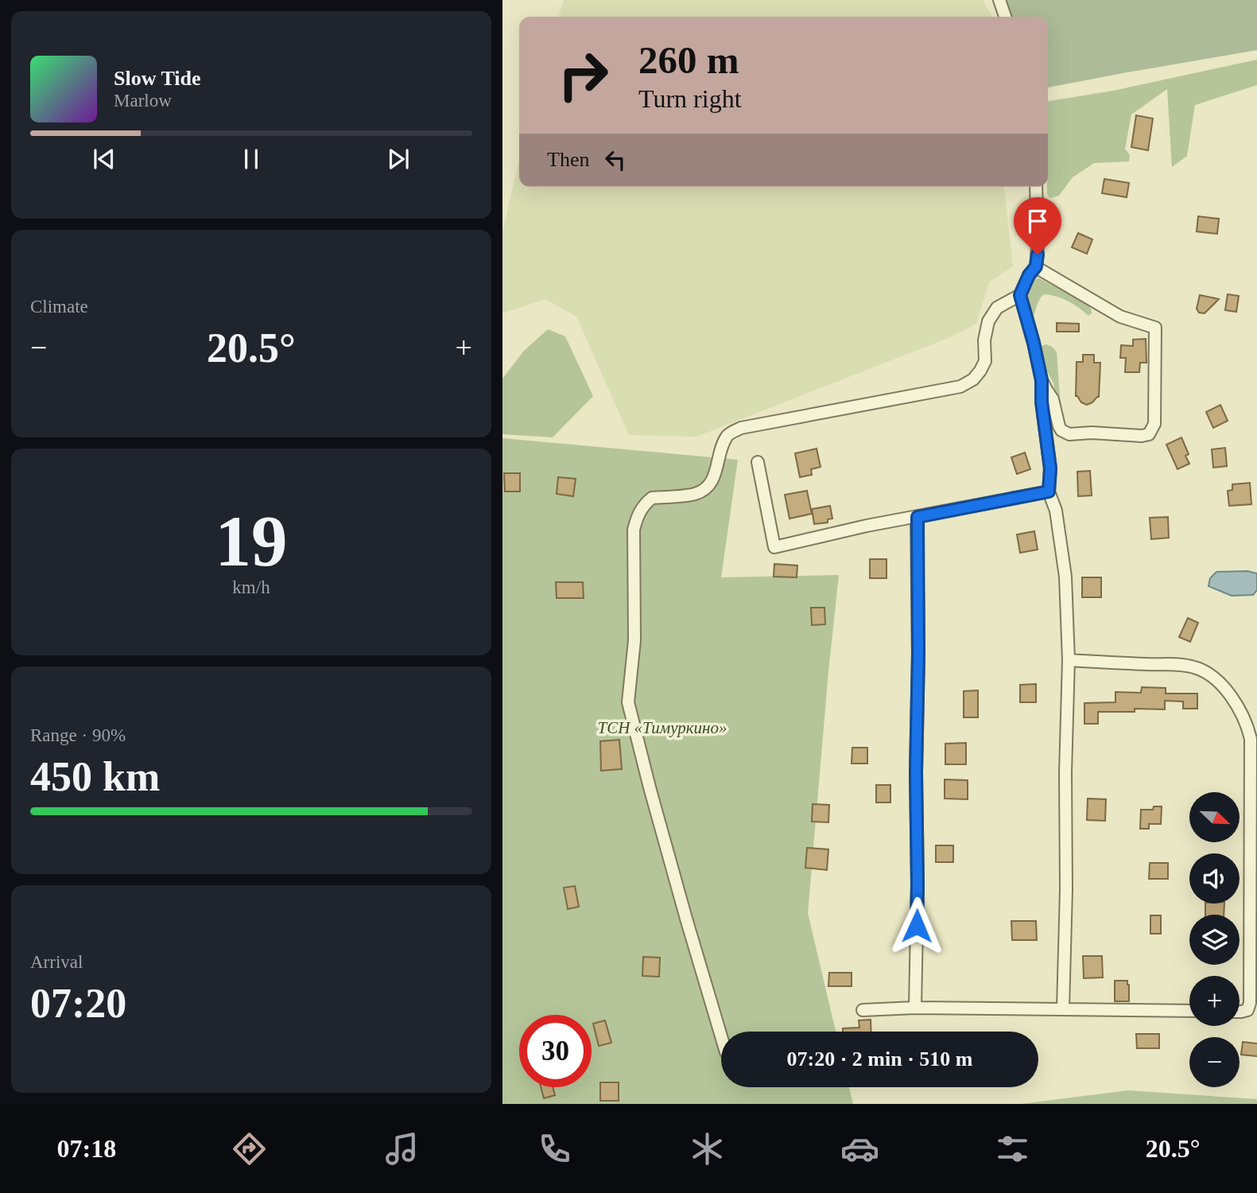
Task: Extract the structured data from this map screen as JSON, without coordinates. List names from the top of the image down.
{
  "parks": ["ТСН «Тимуркино»"],
  "north": "bottom right",
  "page": {
    "turn": ["260 m", "Turn right"],
    "song": ["Slow Tide", "Marlow"],
    "then": "Then",
    "tile": [
      "Climate",
      ["19", "km/h"],
      ["Range · 90%", "450 km"],
      ["Arrival", "07:20"]
    ],
    "heat": ["−", "20.5°", "+"],
    "map_buttons": ["+", "−"],
    "limit": "30",
    "trip": "07:20 · 2 min · 510 m",
    "tabs": ["07:18", "20.5°"]
  }
}
